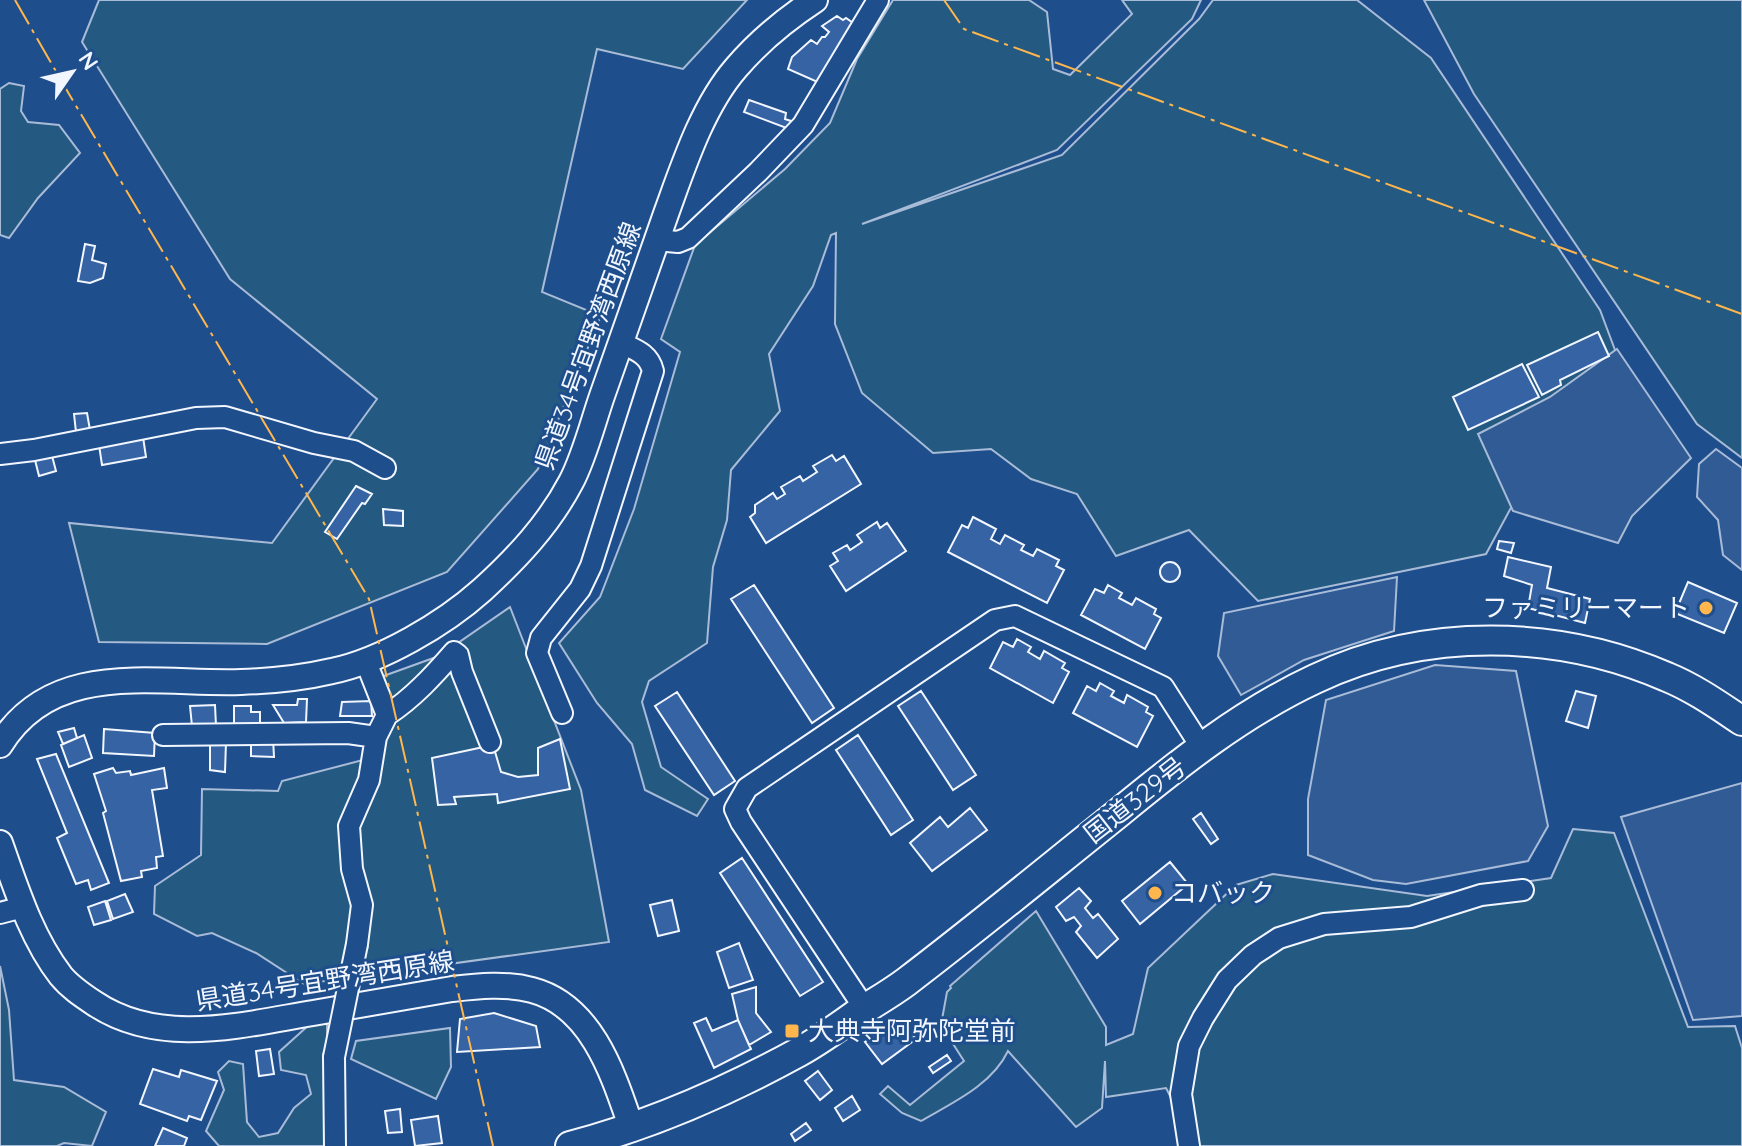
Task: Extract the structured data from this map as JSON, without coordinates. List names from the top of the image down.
{
  "streets": {
    "highway": ["国道329号"],
    "main road": ["県道34号宜野湾西原線"]
  },
  "crossings": [
    ["県道34号宜野湾西原線", "国道329号"]
  ],
  "places": {
    "other": ["ファミリーマート", "コバック"],
    "transit": ["大典寺阿弥陀堂前"]
  },
  "north": "top right"
}
